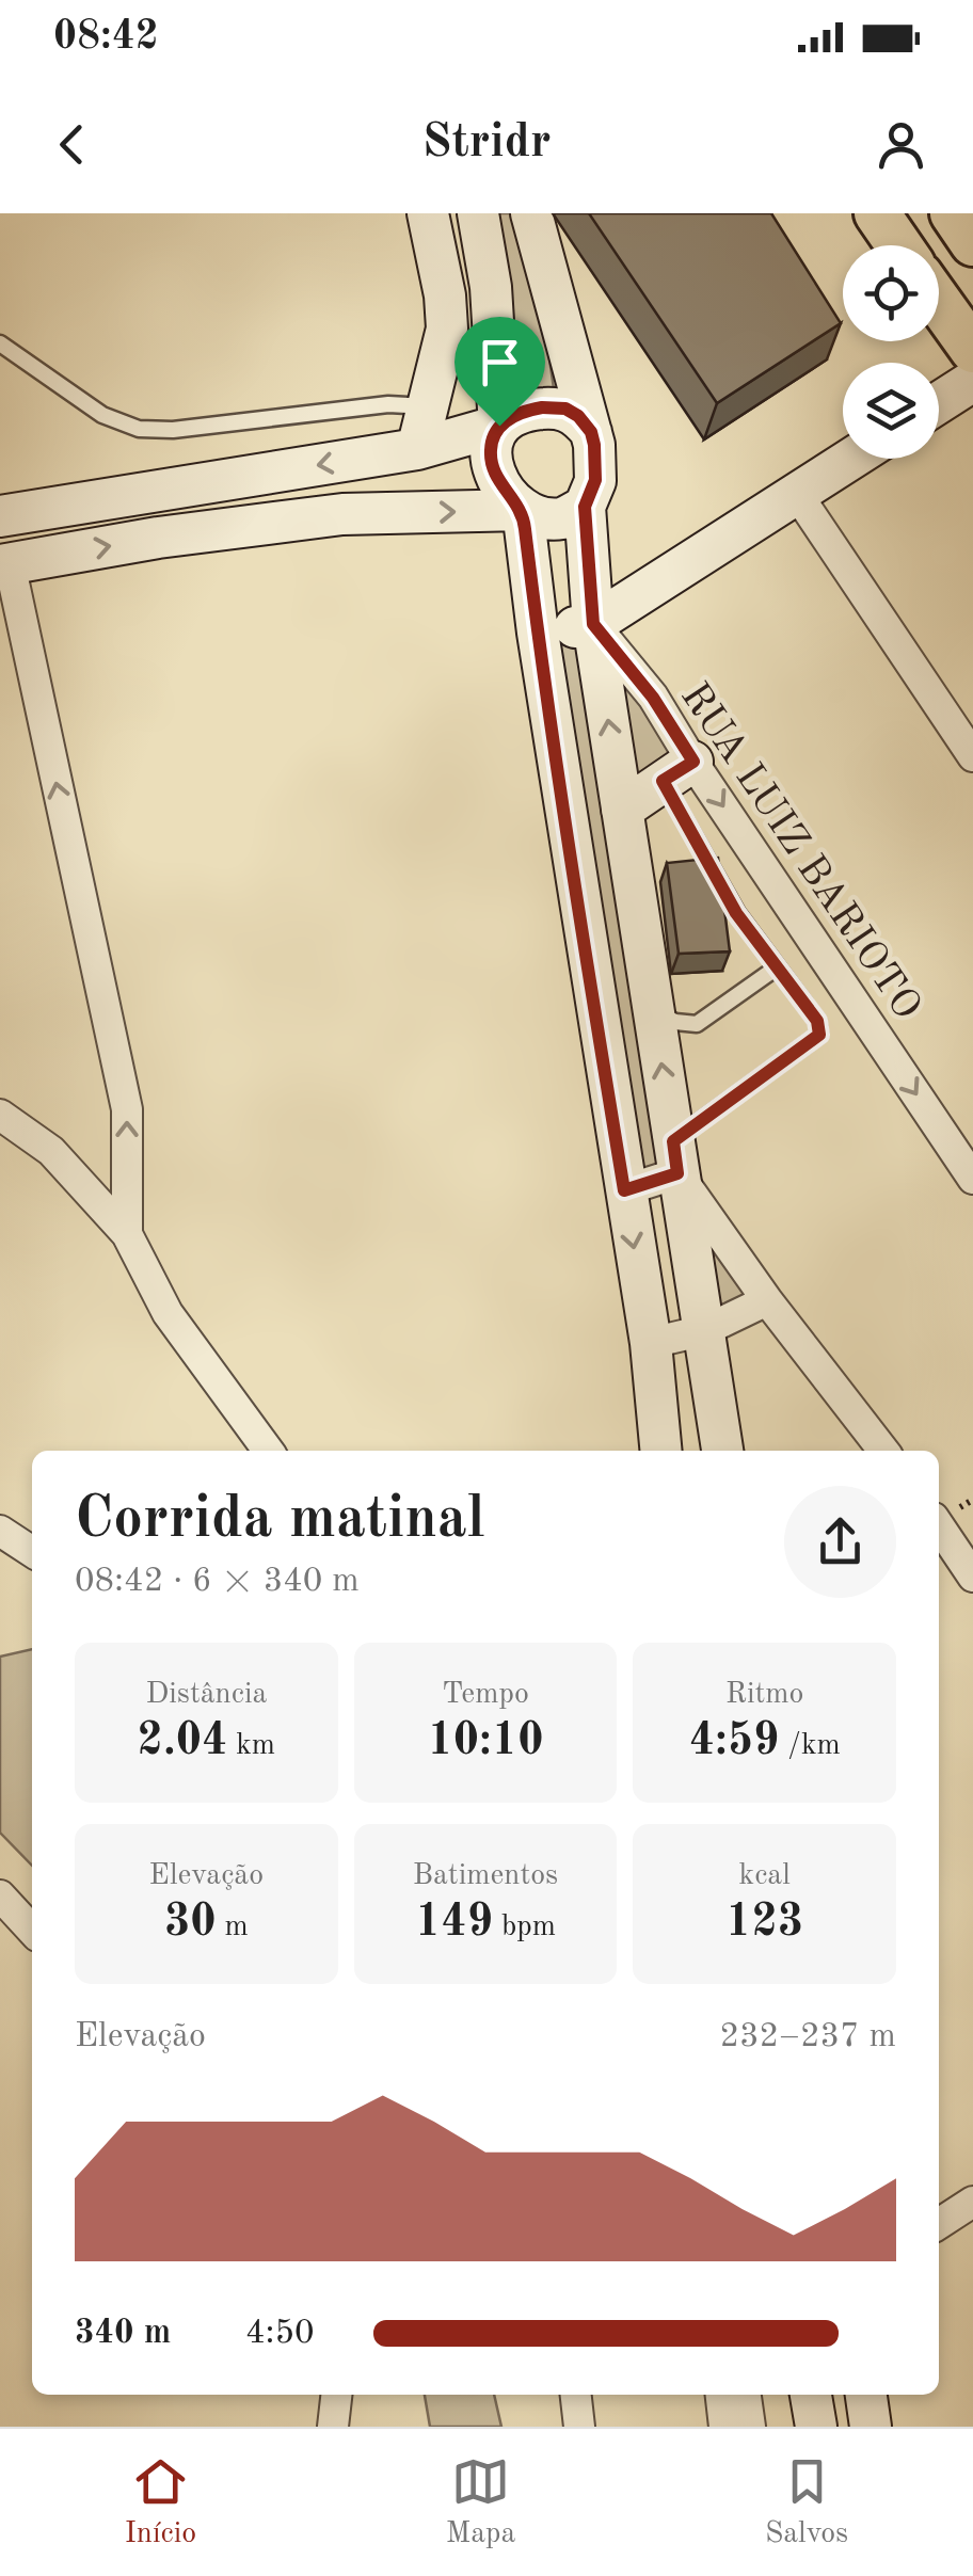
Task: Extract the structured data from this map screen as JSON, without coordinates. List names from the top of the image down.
{
  "streets": {
    "street": ["RUA LUIZ BARIOTO"]
  },
  "page": {
    "status": "08:42",
    "header": "Stridr",
    "heading": ["Corrida matinal", "08:42 · 6 × 340 m"],
    "stats": [
      ["Distância", "2.04 km"],
      ["Tempo", "10:10"],
      ["Ritmo", "4:59 /km"],
      ["Elevação", "30 m"],
      ["Batimentos", "149 bpm"],
      ["kcal", "123"]
    ],
    "chart": ["Elevação", "232–237 m"],
    "list": [
      {
        "name": "340 m",
        "note": "4:50"
      }
    ],
    "tabs": ["Início", "Mapa", "Salvos"]
  }
}
